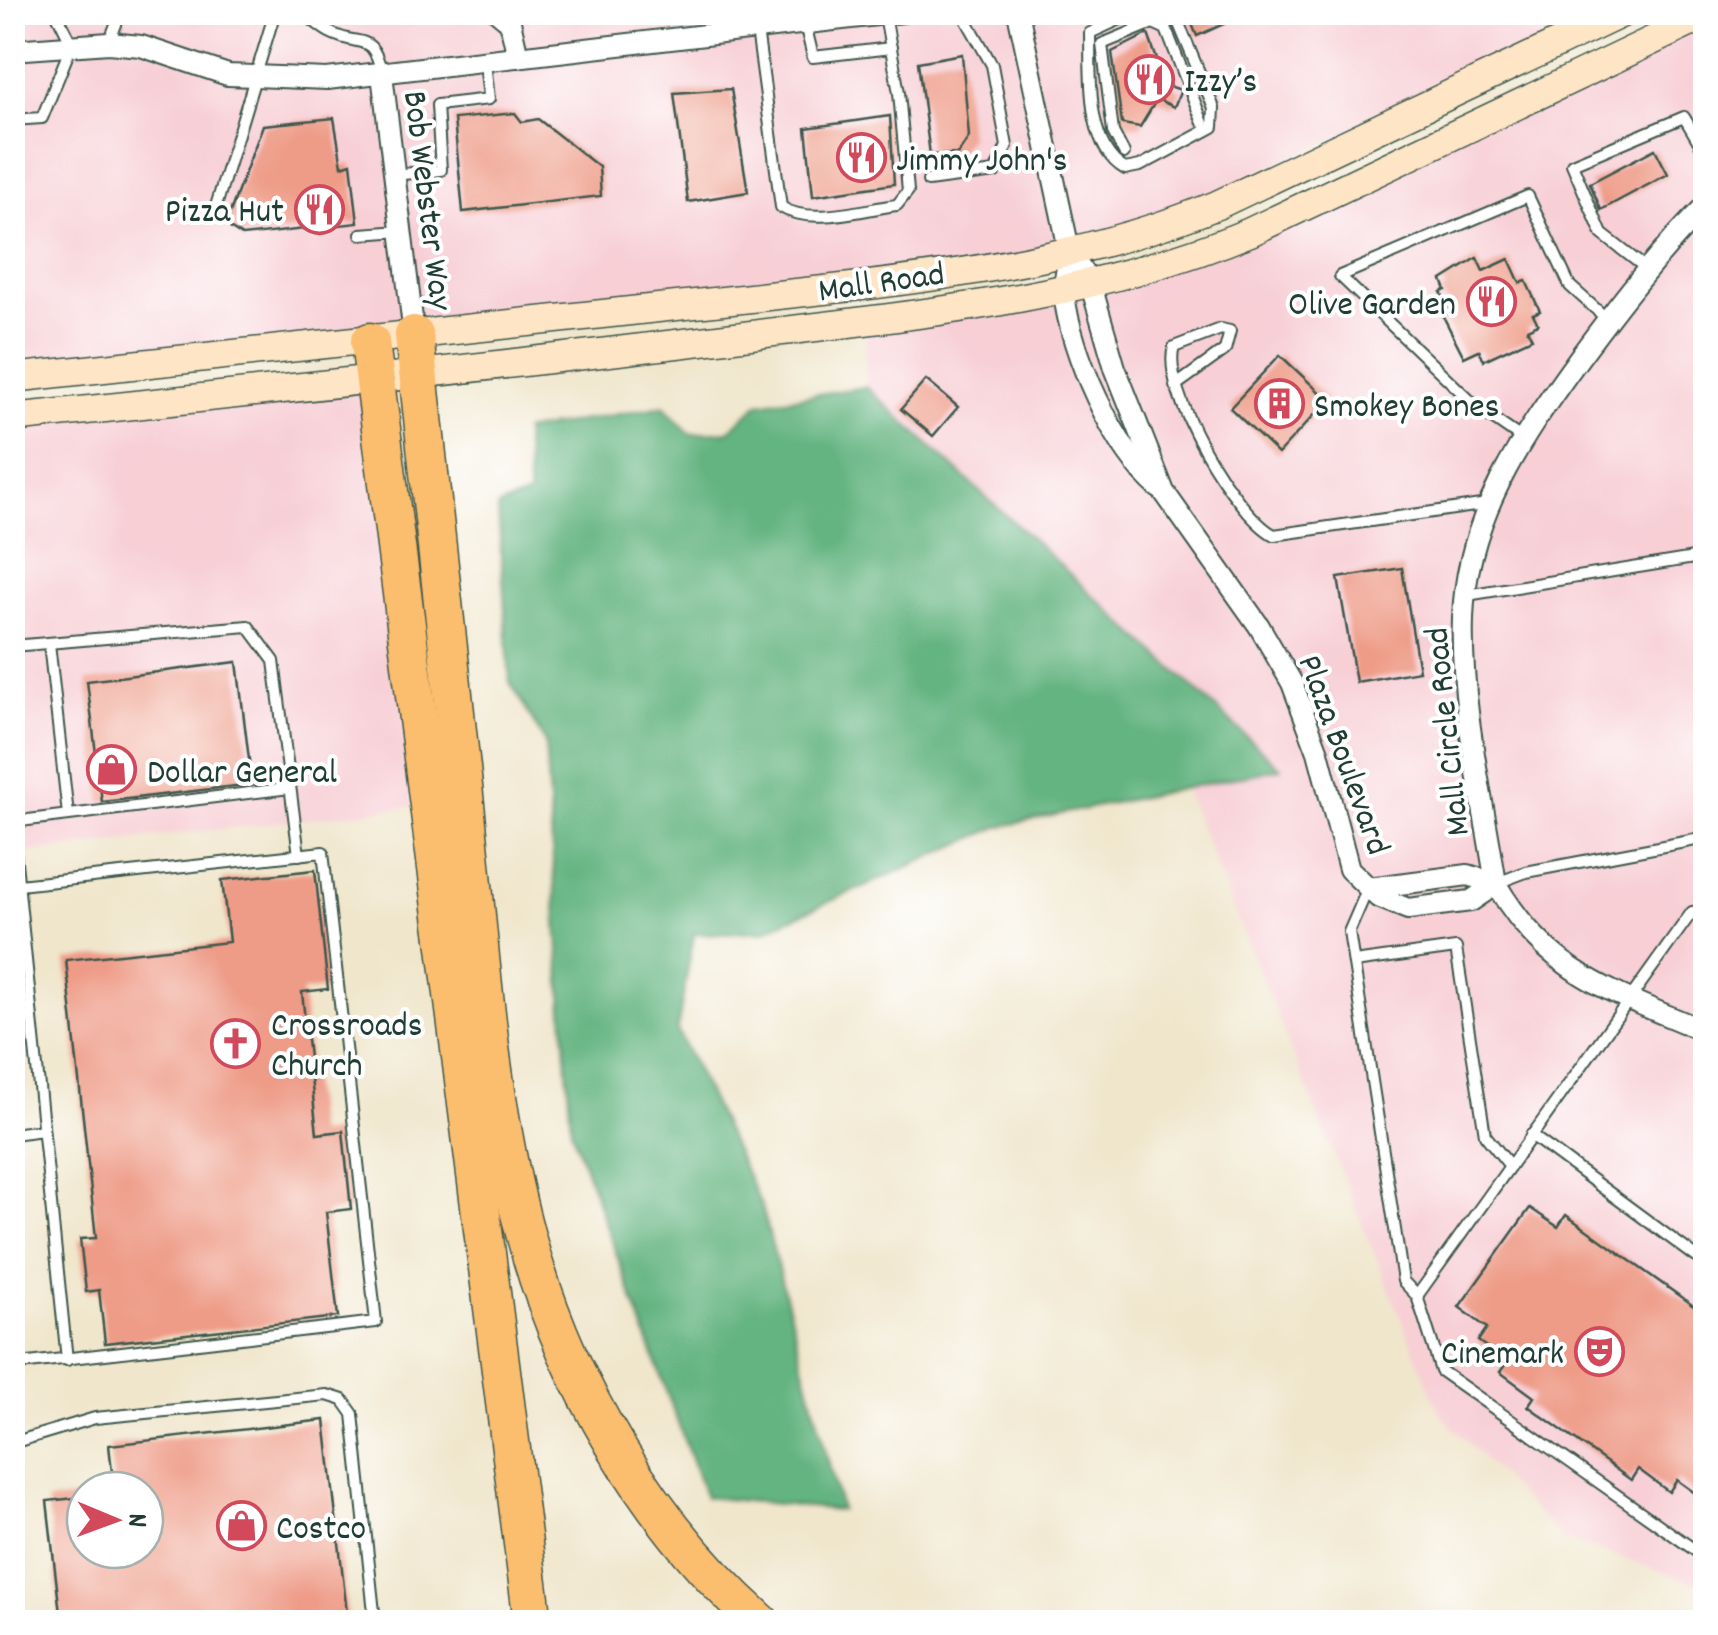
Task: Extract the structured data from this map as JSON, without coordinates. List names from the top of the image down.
{
  "streets": {
    "main road": ["Mall Road"],
    "street": ["Bob Webster Way", "Mall Circle Road", "Plaza Boulevard"]
  },
  "crossings": [
    ["Bob Webster Way", "Mall Road"],
    ["Mall Road", "Plaza Boulevard"],
    ["Mall Circle Road", "Plaza Boulevard"]
  ],
  "places": {
    "restaurant": [
      "Izzy’s",
      "Jimmy John's",
      "Pizza Hut",
      "Olive Garden"
    ],
    "building": ["Smokey Bones"],
    "shop": ["Dollar General", "Costco"],
    "church": ["Crossroads Church"],
    "theatre": ["Cinemark"]
  },
  "north": "right"
}
